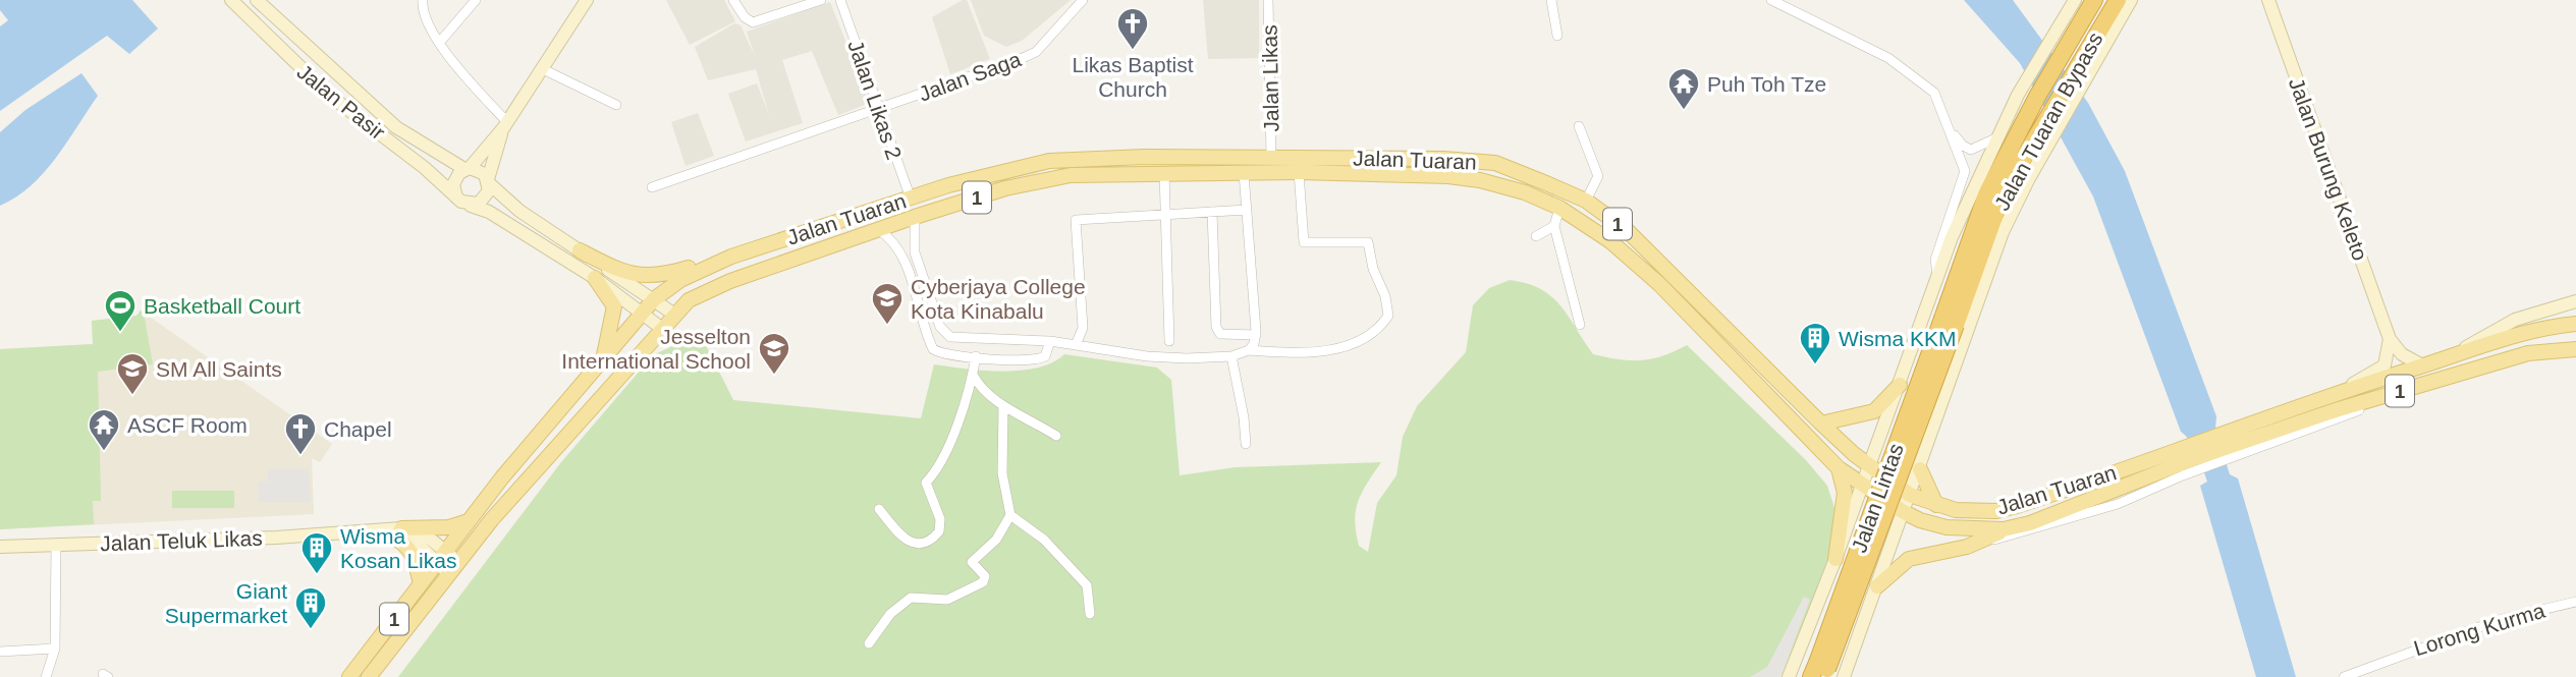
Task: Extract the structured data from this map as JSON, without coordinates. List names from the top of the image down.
{
  "streets": {
    "highway": ["Jalan Tuaran Bypass", "Jalan Lintas"],
    "main road": ["Jalan Tuaran", "1"],
    "street": [
      "Jalan Saga",
      "Jalan Likas",
      "Jalan Likas 2",
      "Jalan Pasir",
      "Jalan Burung Keleto",
      "Jalan Teluk Likas",
      "Lorong Kurma"
    ]
  },
  "crossings": [
    ["Jalan Saga", "Jalan Likas 2"],
    ["Jalan Likas", "Jalan Tuaran"],
    ["Jalan Likas 2", "Jalan Tuaran"],
    ["Jalan Pasir", "Jalan Tuaran"],
    ["Jalan Tuaran Bypass", "Jalan Lintas"],
    ["Jalan Tuaran", "Jalan Burung Keleto"],
    ["Jalan Tuaran", "Jalan Teluk Likas"]
  ],
  "places": {
    "church": ["Likas Baptist Church", "Chapel"],
    "temple": ["Puh Toh Tze", "ASCF Room"],
    "school or university": ["Cyberjaya College Kota Kinabalu", "Jesselton International School", "SM All Saints"],
    "sports": ["Basketball Court"],
    "building": ["Wisma KKM", "Wisma Kosan Likas", "Giant Supermarket"]
  }
}
